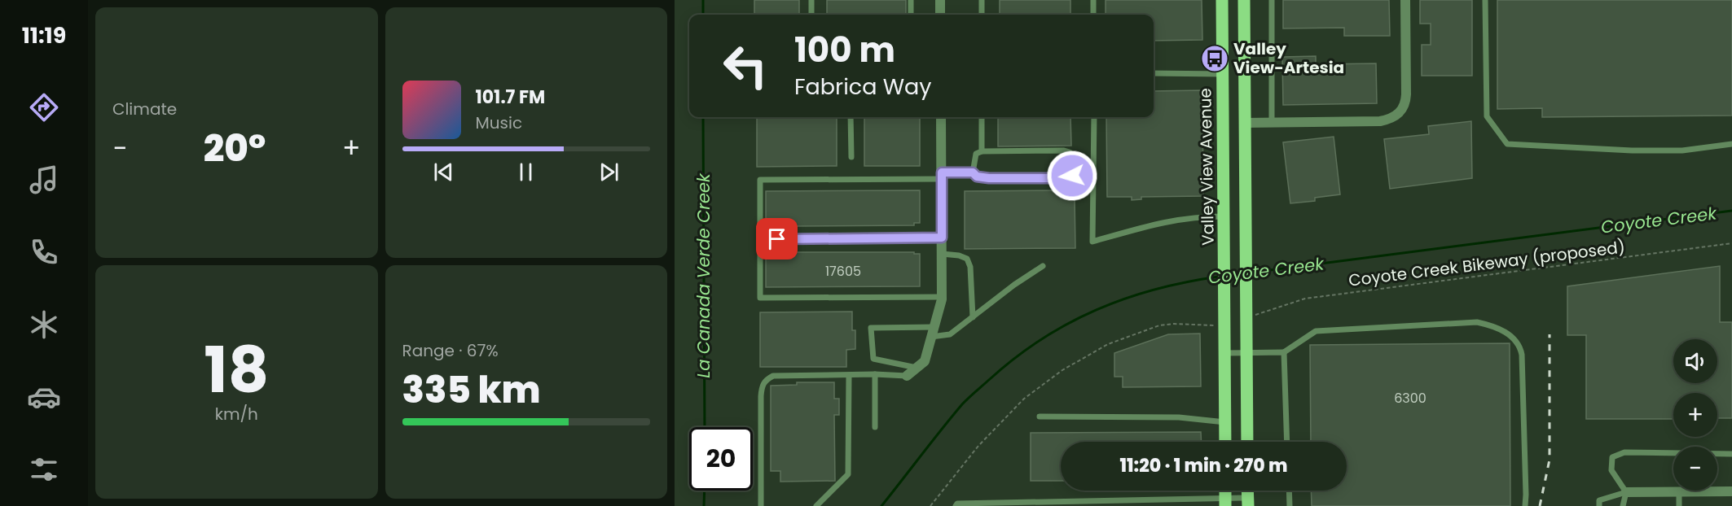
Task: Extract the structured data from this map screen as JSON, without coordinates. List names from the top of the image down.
{
  "streets": {
    "main road": ["Valley View Avenue"],
    "path": ["Coyote Creek Bikeway (proposed)"]
  },
  "water": ["Coyote Creek", "La Canada Verde Creek"],
  "places": {
    "bus stop": ["Valley View-Artesia"]
  },
  "house_numbers": ["17605", "6300"],
  "page": {
    "tabs": "11:19",
    "tile": [
      "Climate",
      ["18", "km/h"],
      ["Range · 67%", "335 km"]
    ],
    "turn": ["100 m", "Fabrica Way"],
    "song": ["101.7 FM", "Music"],
    "heat": ["−", "20°", "+"],
    "map_buttons": ["+", "−"],
    "limit": "20",
    "trip": "11:20 · 1 min · 270 m"
  }
}
